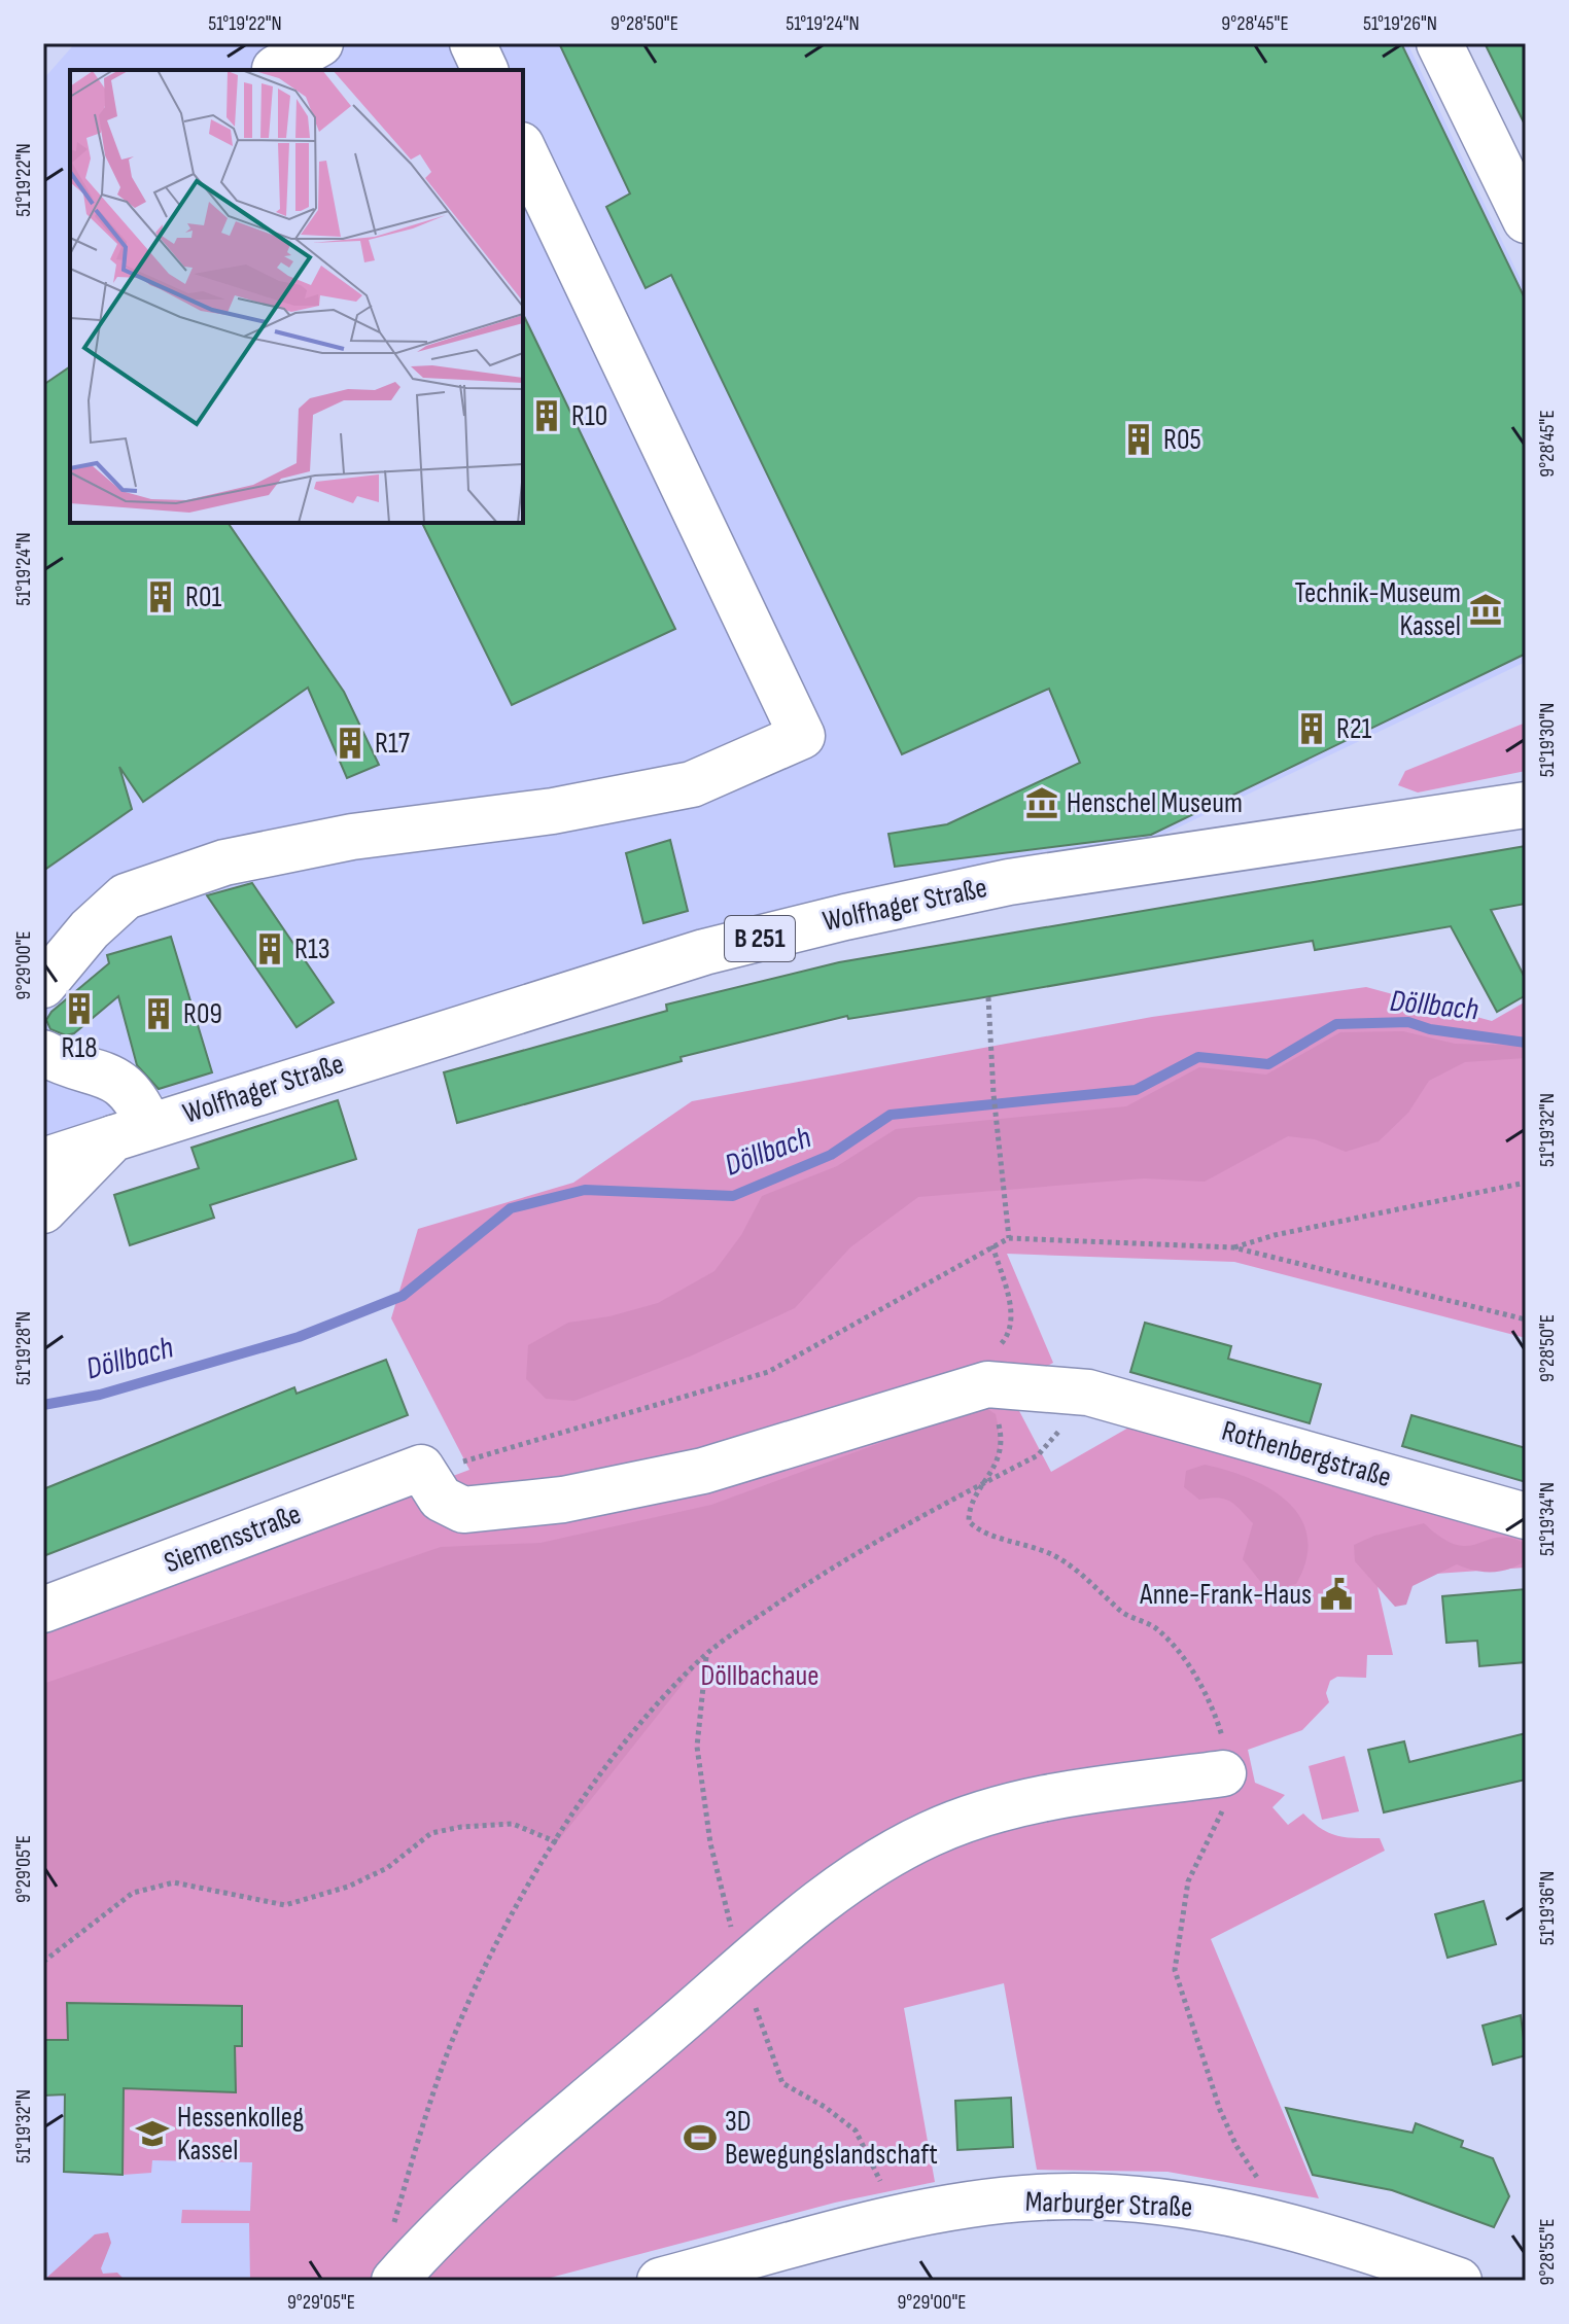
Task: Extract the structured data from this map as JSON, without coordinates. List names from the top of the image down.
{
  "streets": {
    "street": [
      "Wolfhager Straße",
      "B 251",
      "Rothenbergstraße",
      "Siemensstraße",
      "Marburger Straße"
    ]
  },
  "water": ["Döllbach"],
  "parks": ["Döllbachaue"],
  "places": {
    "building": [
      "R10",
      "R05",
      "R01",
      "R21",
      "R17",
      "R13",
      "R18",
      "R09"
    ],
    "museum": ["Technik-Museum Kassel", "Henschel Museum"],
    "public building": ["Anne-Frank-Haus"],
    "school or university": ["Hessenkolleg Kassel"],
    "sports": ["3D Bewegungslandschaft"]
  },
  "coordinates": [
    "51°19'22\"N",
    "9°28'50\"E",
    "51°19'24\"N",
    "9°28'45\"E",
    "51°19'26\"N",
    "51°19'30\"N",
    "9°29'00\"E",
    "51°19'32\"N",
    "51°19'28\"N",
    "51°19'34\"N",
    "9°29'05\"E",
    "51°19'36\"N",
    "9°28'55\"E"
  ]
}
